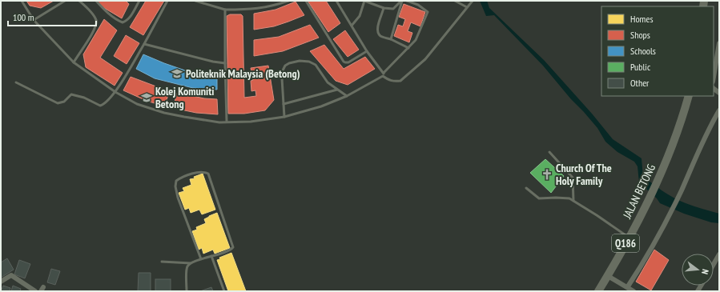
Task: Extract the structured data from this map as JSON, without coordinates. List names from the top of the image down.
{
  "streets": {
    "main road": ["JALAN BETONG", "Q186"]
  },
  "places": {
    "school or university": ["Politeknik Malaysia (Betong)", "Kolej Komuniti Betong"],
    "church": ["Church Of The Holy Family"]
  },
  "legend": [
    "Homes",
    "Shops",
    "Schools",
    "Public",
    "Other"
  ],
  "scale_bar": "100 m",
  "north": "right"
}
